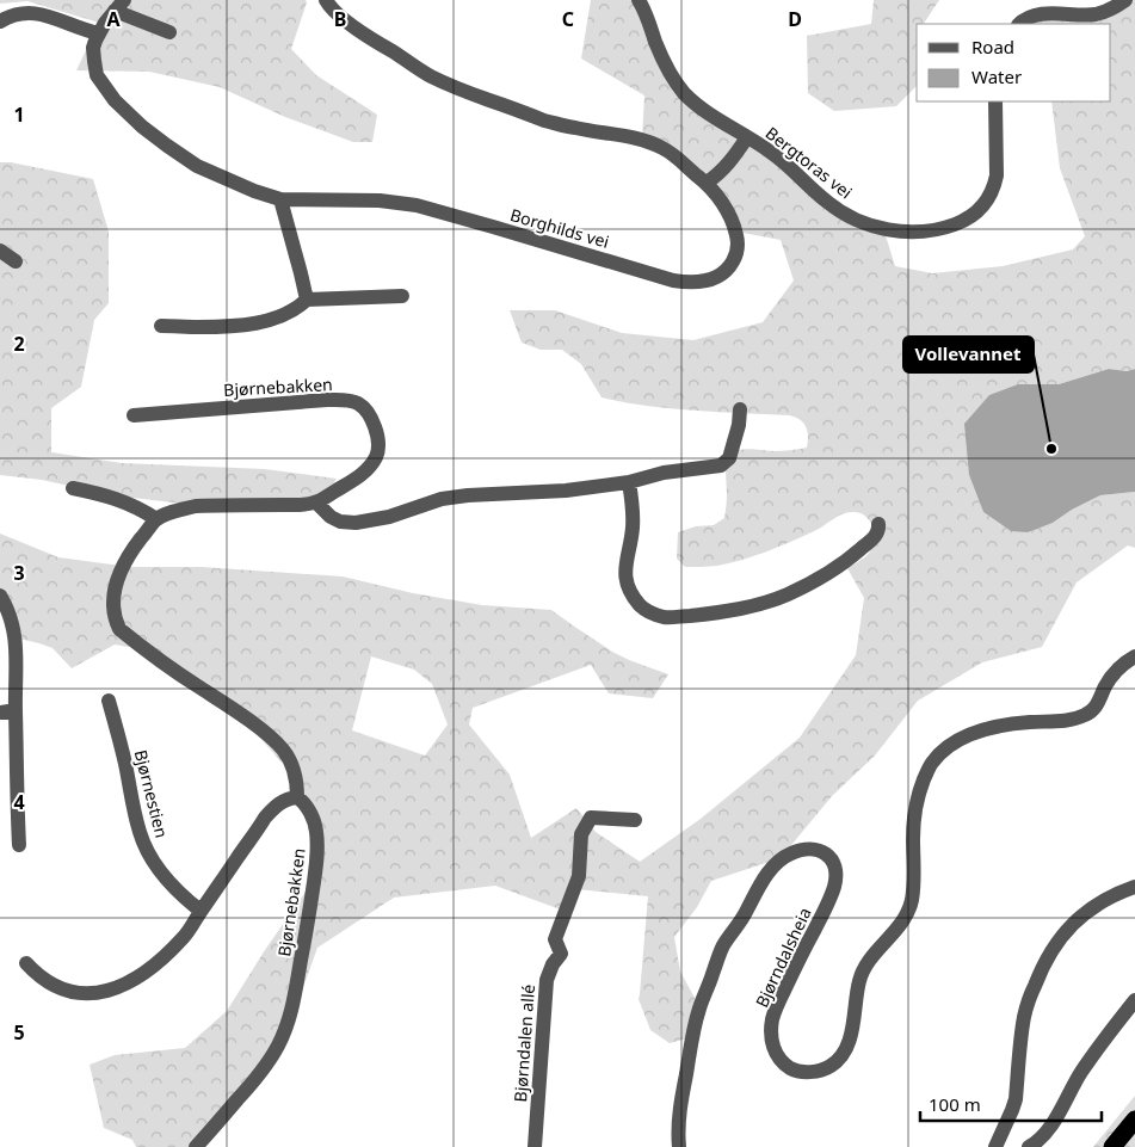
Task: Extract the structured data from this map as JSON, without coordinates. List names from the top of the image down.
{
  "streets": {
    "street": [
      "Bergtoras vei",
      "Borghilds vei",
      "Bjørnebakken",
      "Bjørnestien",
      "Bjørndalsheia",
      "Bjørndalen allé"
    ]
  },
  "places": ["Vollevannet"],
  "legend": ["Road", "Water"],
  "scale_bar": "100 m",
  "grid": {
    "columns": [
      "A",
      "B",
      "C",
      "D"
    ],
    "rows": [
      "1",
      "2",
      "3",
      "4",
      "5"
    ]
  }
}
